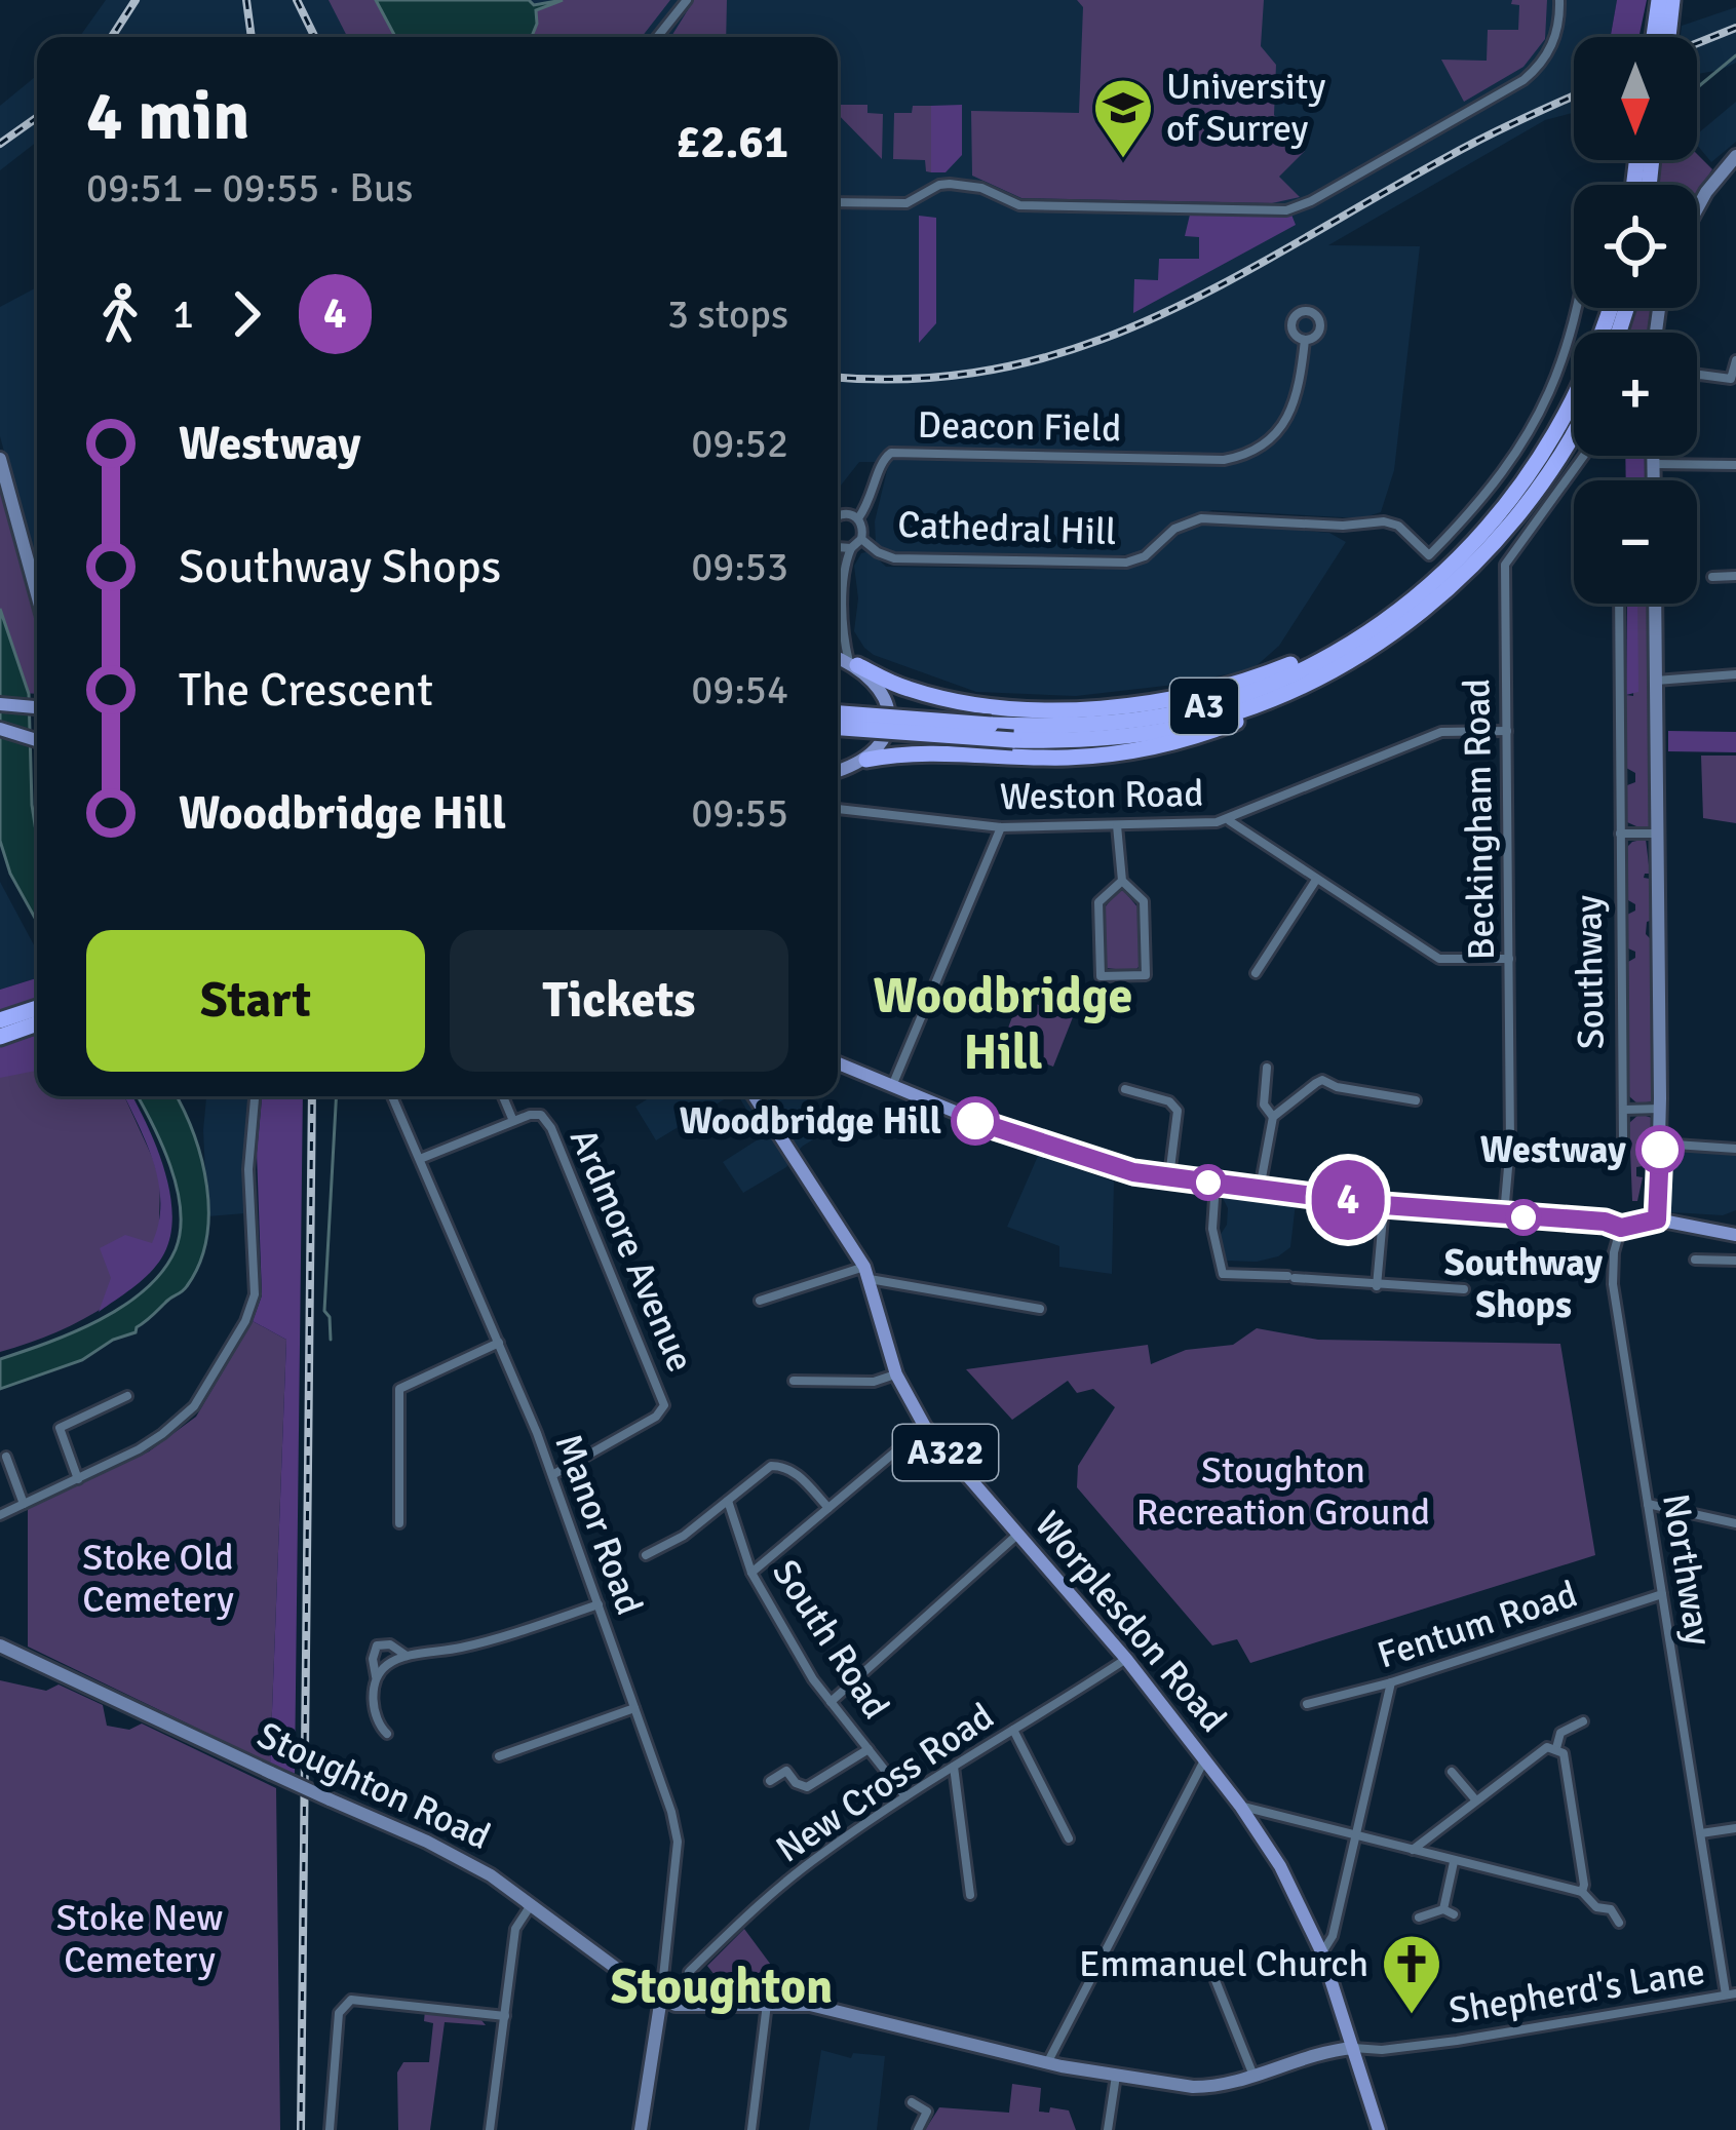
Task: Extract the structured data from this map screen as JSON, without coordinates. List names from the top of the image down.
{
  "streets": {
    "highway": ["A3"],
    "main road": ["A322", "Worplesdon Road"],
    "street": [
      "Deacon Field",
      "Cathedral Hill",
      "Weston Road",
      "Beckingham Road",
      "Southway",
      "Ardmore Avenue",
      "Manor Road",
      "Northway",
      "Fentum Road",
      "South Road",
      "New Cross Road",
      "Stoughton Road",
      "Shepherd's Lane"
    ]
  },
  "crossings": [
    ["Weston Road", "Beckingham Road"],
    ["Ardmore Avenue", "Manor Road"],
    ["Manor Road", "Stoughton Road"],
    ["Northway", "Fentum Road"],
    ["Northway", "Shepherd's Lane"],
    ["Worplesdon Road", "New Cross Road"],
    ["Worplesdon Road", "Stoughton Road"],
    ["Worplesdon Road", "Shepherd's Lane"],
    ["South Road", "New Cross Road"],
    ["Stoughton Road", "Shepherd's Lane"]
  ],
  "districts": ["Woodbridge Hill", "Stoughton"],
  "parks": ["Stoughton Recreation Ground", "Stoke Old Cemetery", "Stoke New Cemetery"],
  "places": {
    "school or university": ["University of Surrey"],
    "other": ["Woodbridge Hill", "Westway", "Southway Shops"],
    "church": ["Emmanuel Church"]
  },
  "lines": ["bus line 4"],
  "north": "bottom",
  "page": {
    "on_map": "4",
    "map_buttons": ["+", "−"],
    "heading": ["4 min", "09:51 – 09:55 · Bus", "£2.61"],
    "legs": ["1", "4", "3 stops"],
    "list": [
      {
        "name": "Westway",
        "value": "09:52"
      },
      {
        "name": "Southway Shops",
        "value": "09:53"
      },
      {
        "name": "The Crescent",
        "value": "09:54"
      },
      {
        "name": "Woodbridge Hill",
        "value": "09:55"
      }
    ],
    "buttons": ["Start", "Tickets"]
  }
}
